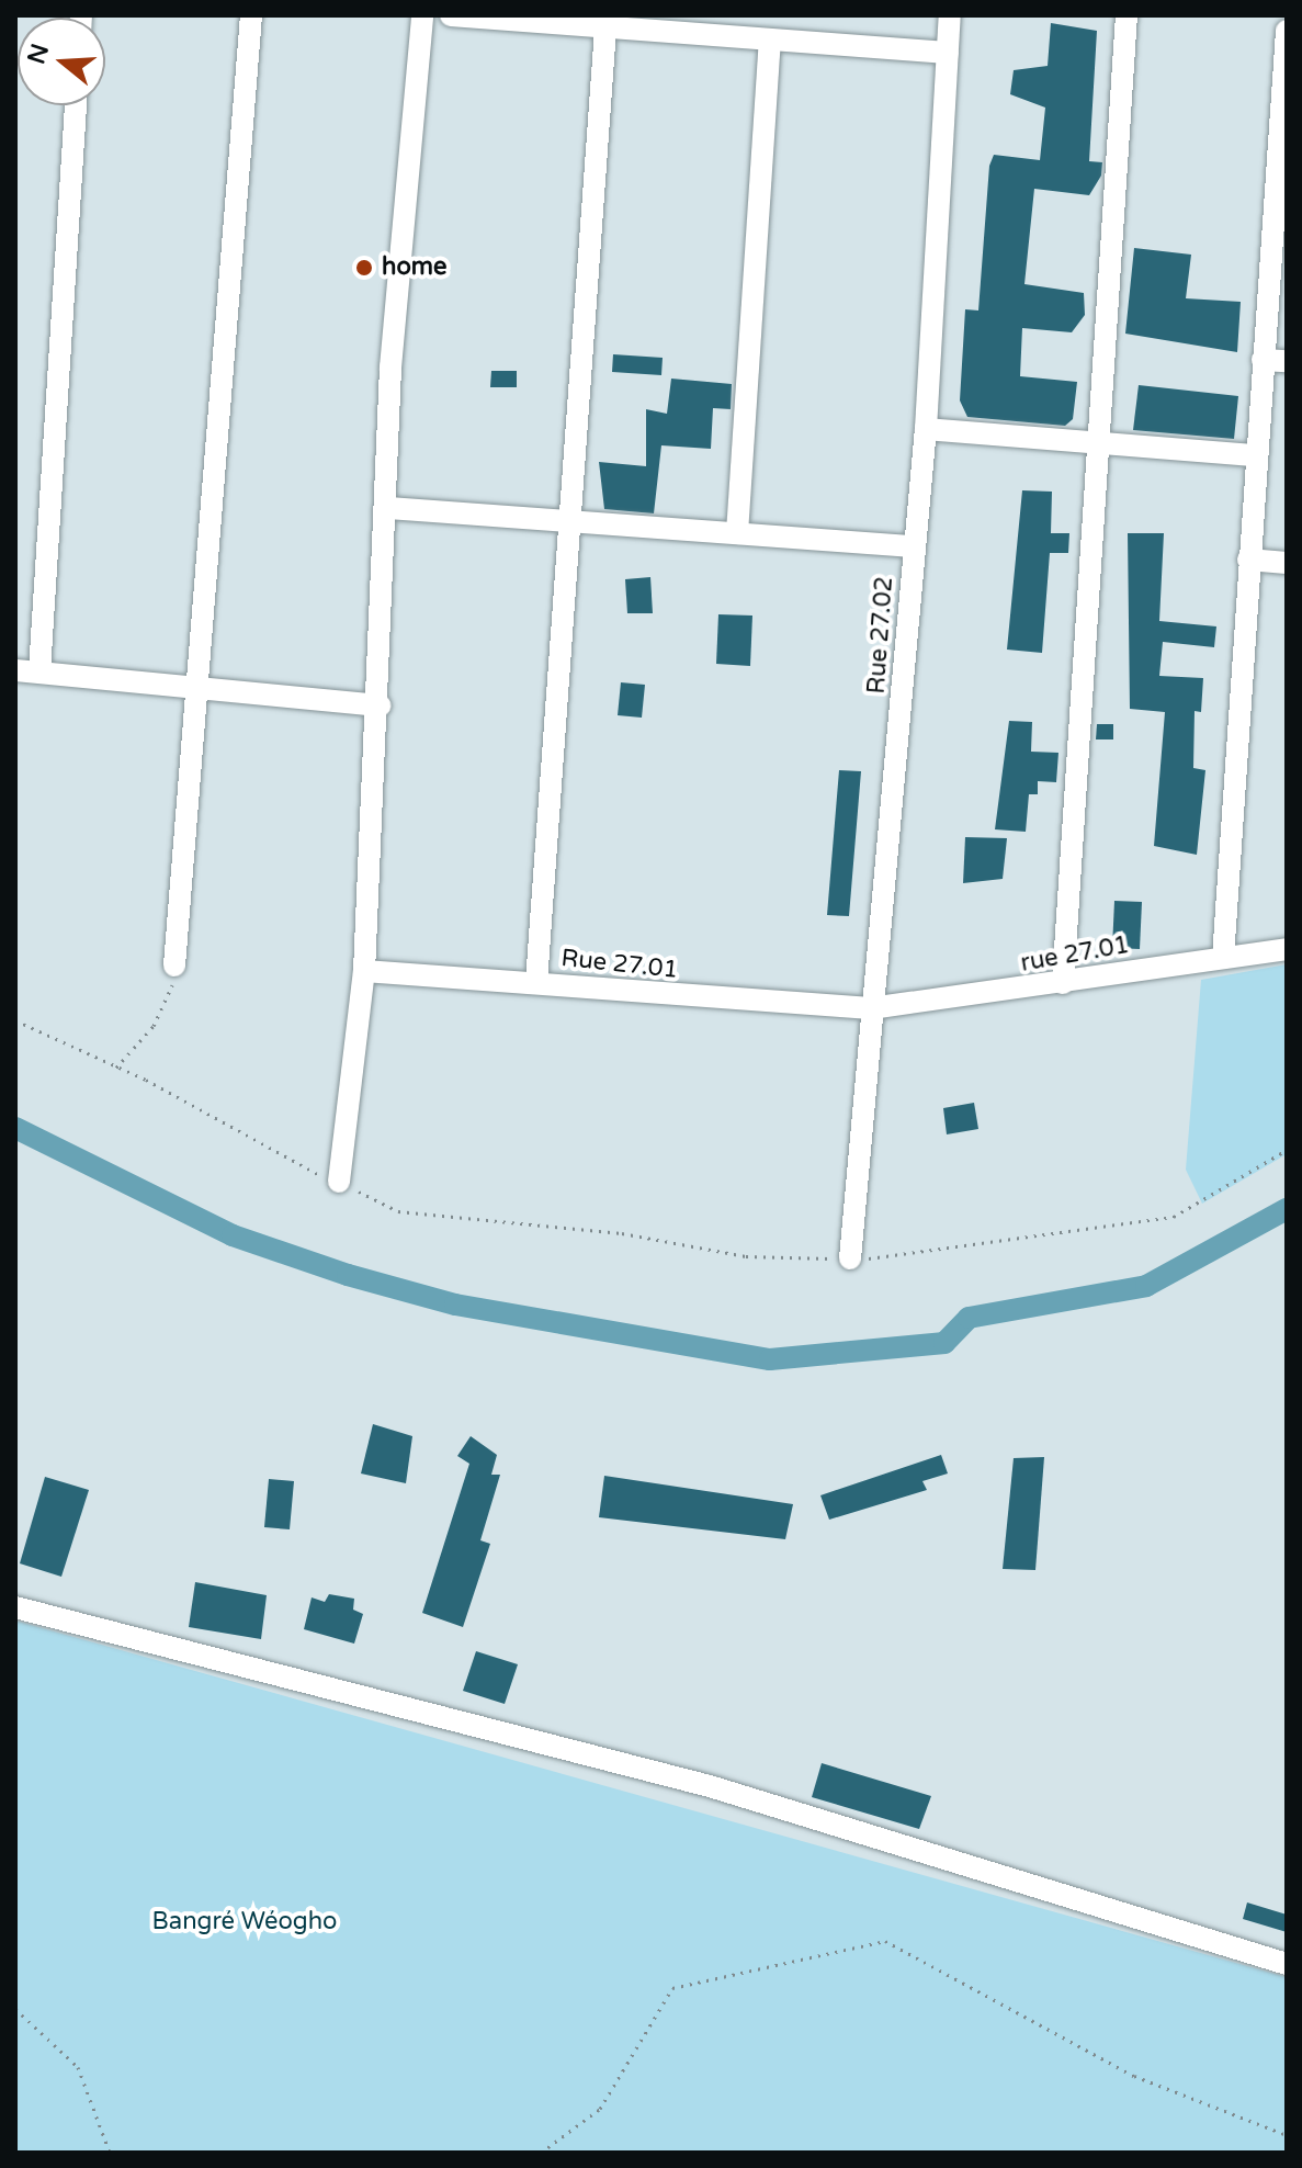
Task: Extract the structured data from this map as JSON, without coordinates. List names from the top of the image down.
{
  "streets": {
    "street": ["Rue 27.02", "rue 27.01", "Rue 27.01"]
  },
  "crossings": [
    ["Rue 27.02", "rue 27.01"],
    ["Rue 27.02", "Rue 27.01"],
    ["rue 27.01", "Rue 27.01"]
  ],
  "parks": ["Bangré Wéogho"],
  "places": ["home"],
  "north": "left"
}
